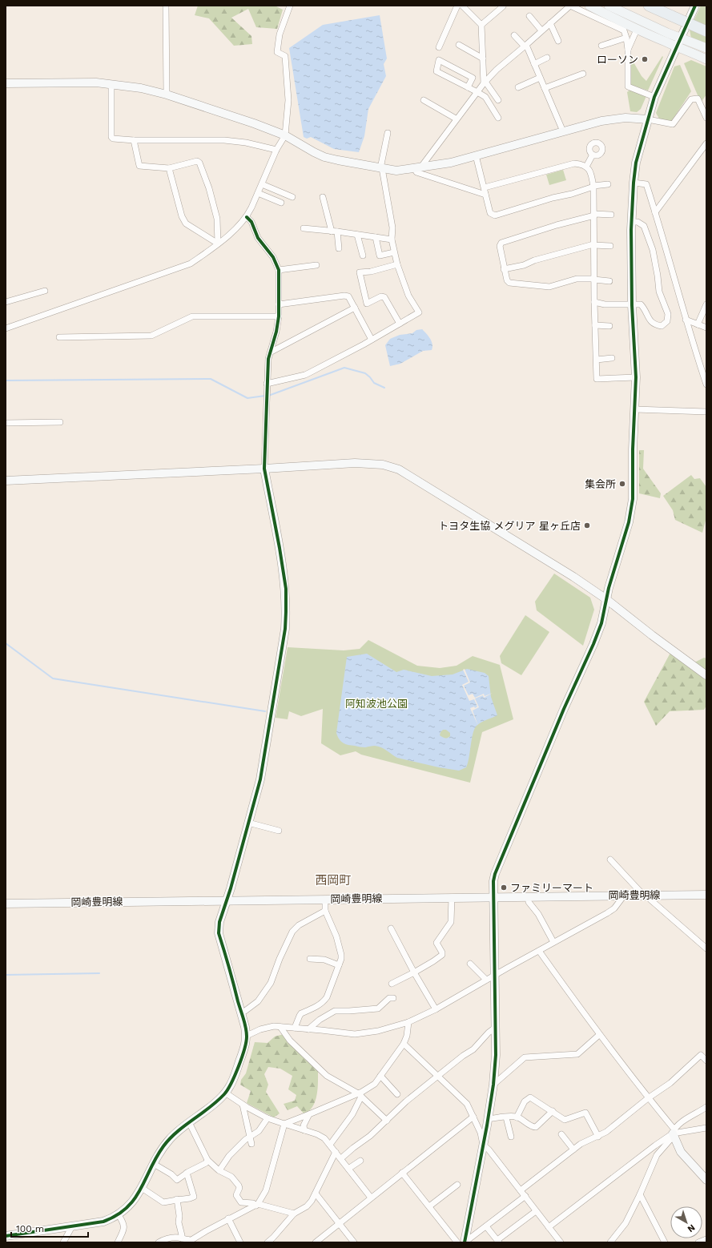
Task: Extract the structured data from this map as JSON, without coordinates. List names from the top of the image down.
{
  "streets": {
    "street": ["岡崎豊明線"]
  },
  "districts": ["西岡町"],
  "parks": ["阿知波池公園"],
  "places": [
    "ローソン",
    "集会所",
    "トヨタ生協 メグリア 星ヶ丘店",
    "ファミリーマート"
  ],
  "scale_bar": "100 m",
  "north": "bottom right"
}
